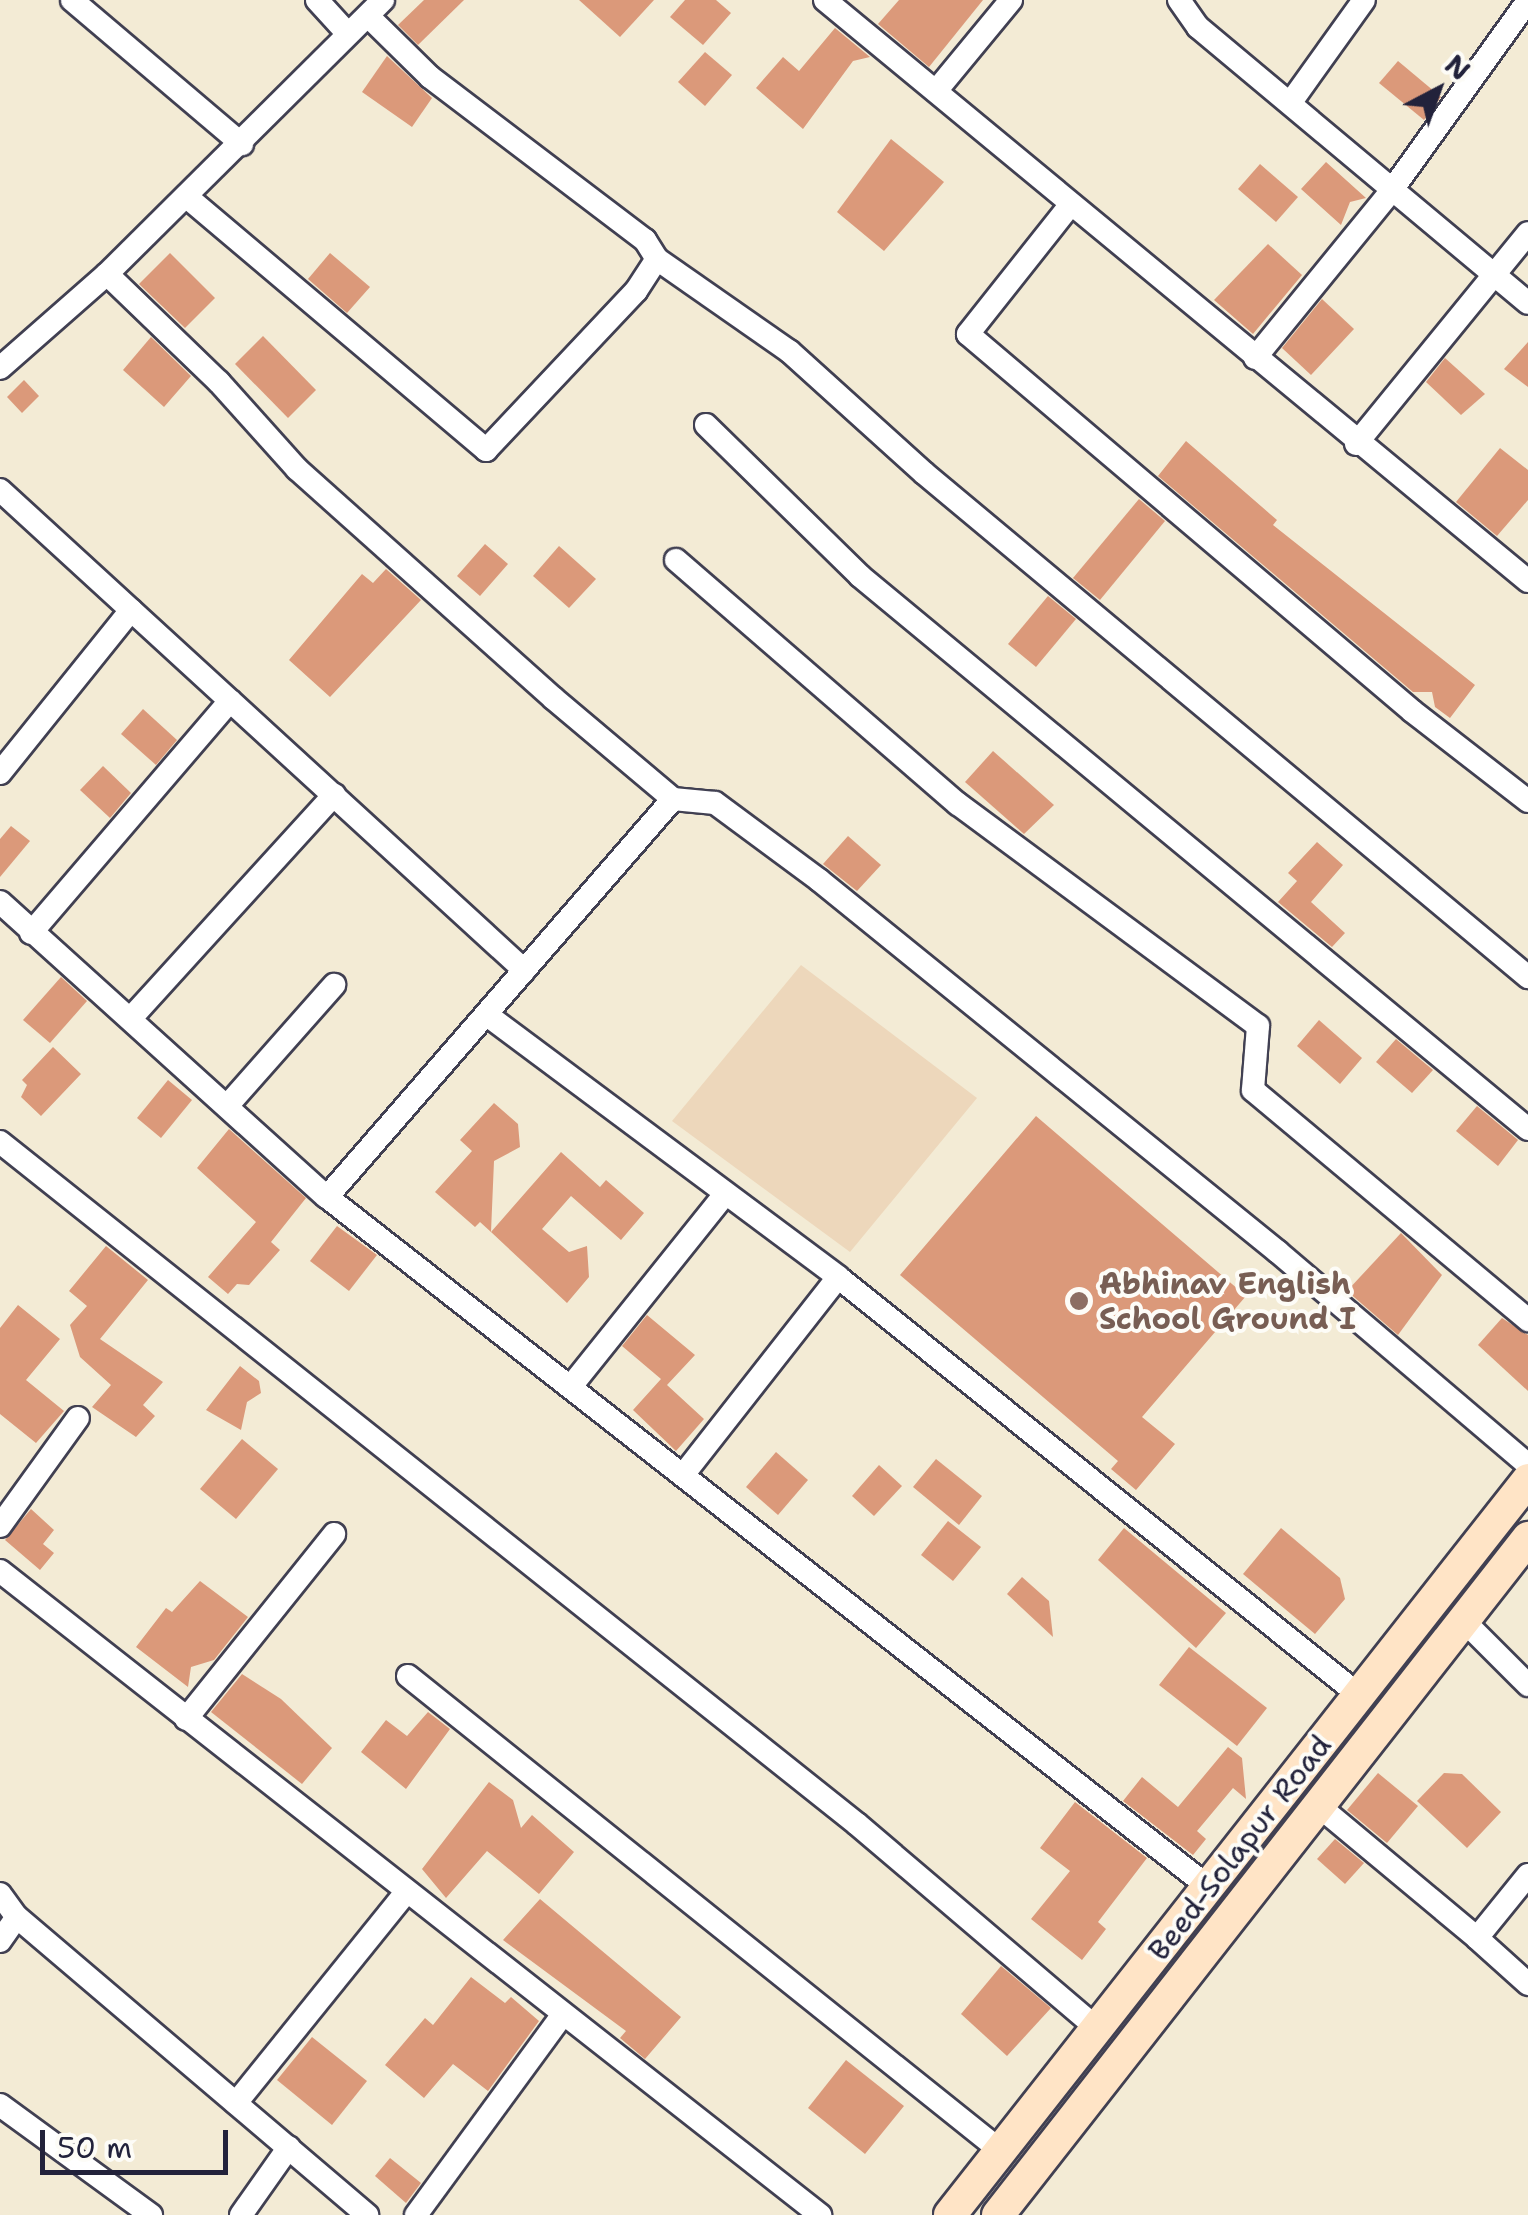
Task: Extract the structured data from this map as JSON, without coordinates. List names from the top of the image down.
{
  "streets": {
    "main road": ["Beed-Solapur Road"]
  },
  "places": ["Abhinav English School Ground I"],
  "scale_bar": "50 m",
  "north": "top right"
}
